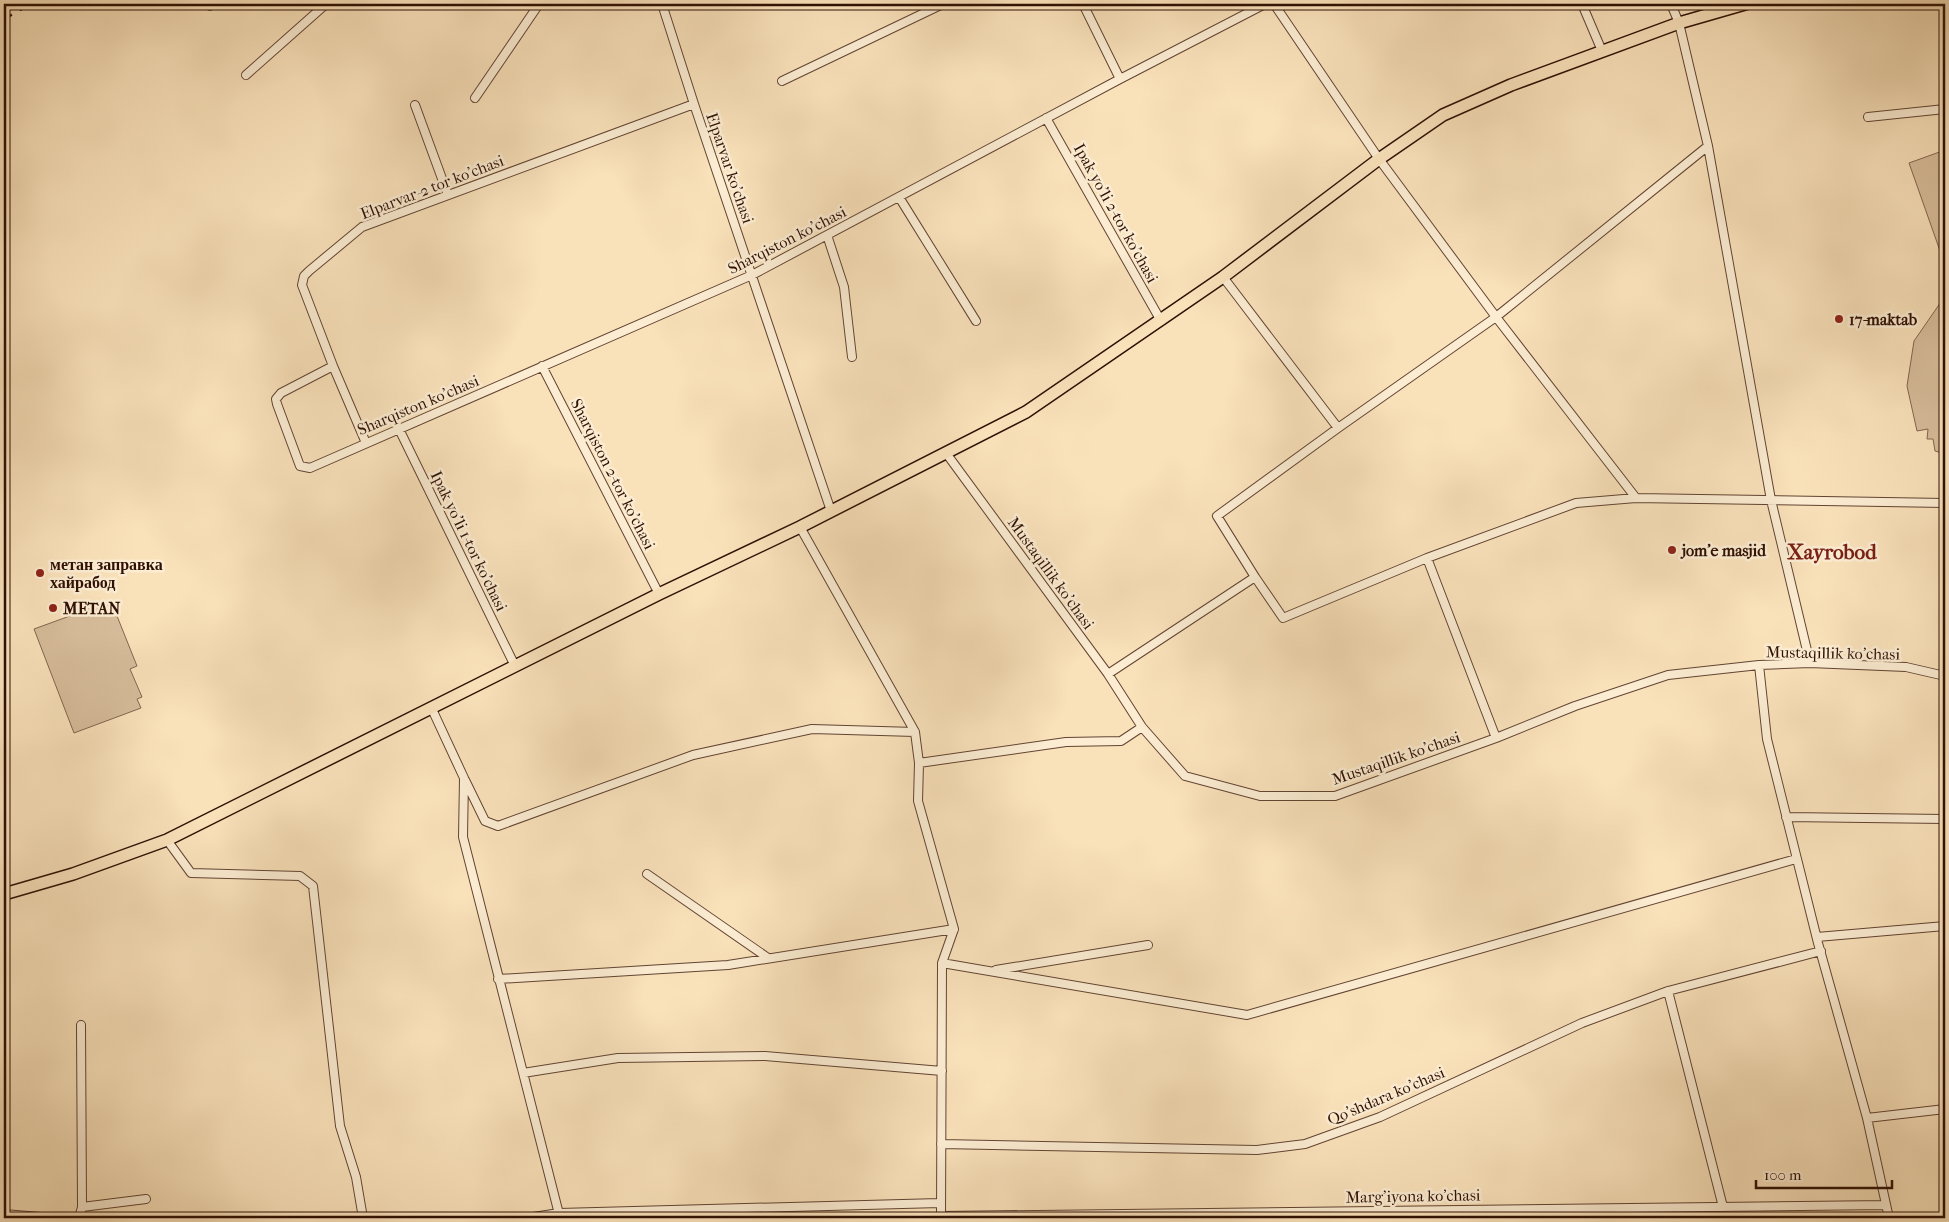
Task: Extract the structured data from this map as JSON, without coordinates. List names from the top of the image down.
{
  "streets": {
    "street": [
      "Elparvar ko'chasi",
      "Elparvar-2 tor ko'chasi",
      "Ipak yo'li 2-tor ko'chasi",
      "Sharqiston ko'chasi",
      "Sharqiston 2-tor ko'chasi",
      "Ipak yo'li 1-tor ko'chasi",
      "Mustaqillik ko'chasi",
      "Qo'shdara ko'chasi",
      "Marg'iyona ko'chasi"
    ]
  },
  "crossings": [
    ["Elparvar ko'chasi", "Elparvar-2 tor ko'chasi"],
    ["Elparvar ko'chasi", "Sharqiston ko'chasi"],
    ["Elparvar-2 tor ko'chasi", "Sharqiston ko'chasi"],
    ["Ipak yo'li 2-tor ko'chasi", "Sharqiston ko'chasi"],
    ["Sharqiston ko'chasi", "Sharqiston 2-tor ko'chasi"],
    ["Sharqiston ko'chasi", "Ipak yo'li 1-tor ko'chasi"]
  ],
  "districts": ["Xayrobod"],
  "places": [
    "17-maktab",
    "jom'e masjid",
    "метан заправка хайрабод",
    "METAN"
  ],
  "scale_bar": "100 m"
}
